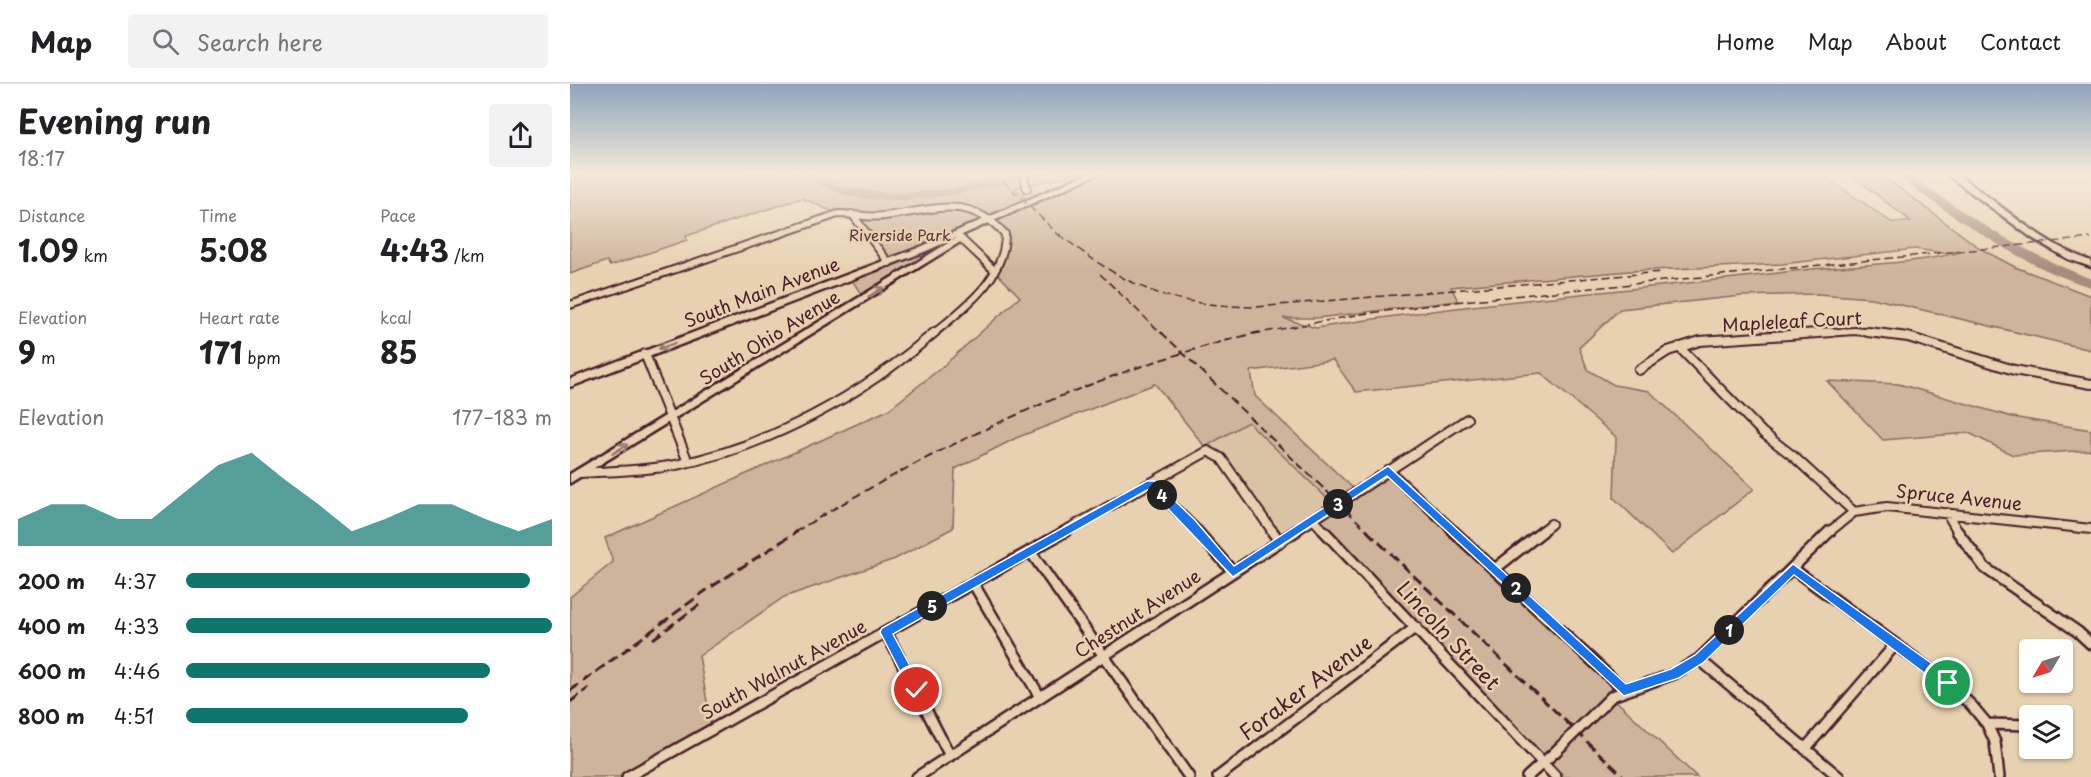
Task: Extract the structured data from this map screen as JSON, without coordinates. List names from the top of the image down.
{
  "streets": {
    "main road": ["South Main Avenue", "South Ohio Avenue"],
    "street": [
      "Mapleleaf Court",
      "Spruce Avenue",
      "Chestnut Avenue",
      "Lincoln Street",
      "South Walnut Avenue",
      "Foraker Avenue"
    ]
  },
  "crossings": [
    ["South Main Avenue", "South Ohio Avenue"],
    ["Spruce Avenue", "Lincoln Street"],
    ["Chestnut Avenue", "Lincoln Street"],
    ["Chestnut Avenue", "South Walnut Avenue"],
    ["Lincoln Street", "Foraker Avenue"]
  ],
  "one_way": ["South Main Avenue", "South Ohio Avenue"],
  "parks": ["Riverside Park"],
  "north": "bottom left",
  "page": {
    "header": "Map",
    "search": "Search here",
    "nav": [
      "Home",
      "Map",
      "About",
      "Contact"
    ],
    "heading": ["Evening run", "18:17"],
    "stats": [
      ["Distance", "1.09 km"],
      ["Time", "5:08"],
      ["Pace", "4:43 /km"],
      ["Elevation", "9 m"],
      ["Heart rate", "171 bpm"],
      ["kcal", "85"]
    ],
    "chart": ["Elevation", "177–183 m"],
    "pins": [
      "4",
      "3",
      "2",
      "5",
      "1"
    ],
    "list": [
      {
        "name": "200 m",
        "note": "4:37"
      },
      {
        "name": "400 m",
        "note": "4:33"
      },
      {
        "name": "600 m",
        "note": "4:46"
      },
      {
        "name": "800 m",
        "note": "4:51"
      }
    ]
  }
}
